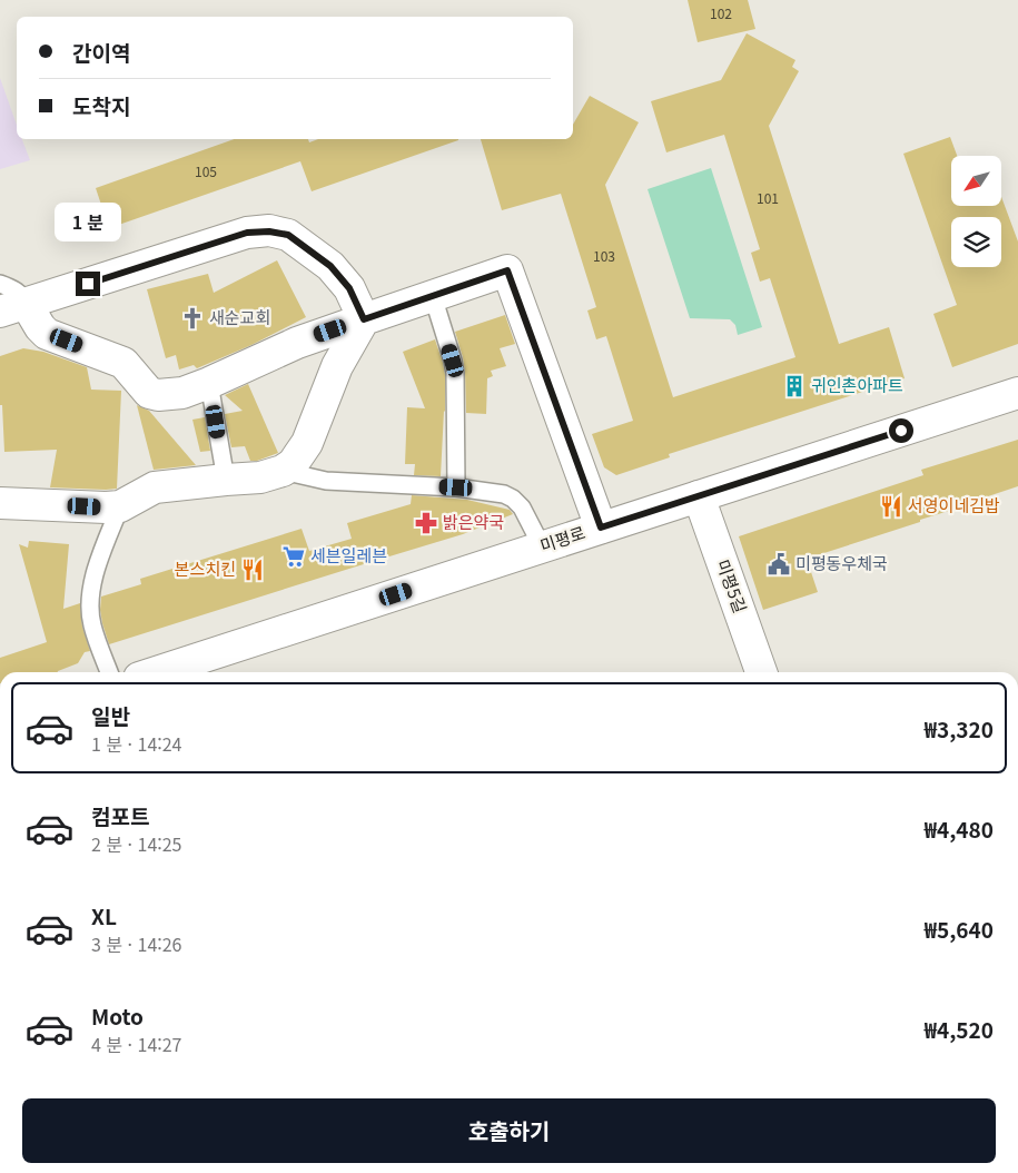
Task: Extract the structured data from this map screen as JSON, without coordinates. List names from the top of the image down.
{
  "streets": {
    "street": ["미평로", "미평5길"]
  },
  "crossings": [
    ["미평로", "미평5길"]
  ],
  "places": {
    "church": ["새순교회"],
    "building": ["귀인촌아파트"],
    "restaurant": ["서영이네김밥", "본스치킨"],
    "pharmacy": ["밝은약국"],
    "supermarket": ["세븐일레븐"],
    "public building": ["미평동우체국"]
  },
  "house_numbers": [
    "102",
    "105",
    "101",
    "103"
  ],
  "north": "bottom left",
  "page": {
    "banner": ["간이역", "도착지"],
    "bubble": "1 분",
    "list": [
      {
        "name": "일반",
        "note": "1 분 · 14:24",
        "value": "₩3,320"
      },
      {
        "name": "컴포트",
        "note": "2 분 · 14:25",
        "value": "₩4,480"
      },
      {
        "name": "XL",
        "note": "3 분 · 14:26",
        "value": "₩5,640"
      },
      {
        "name": "Moto",
        "note": "4 분 · 14:27",
        "value": "₩4,520"
      }
    ],
    "buttons": "호출하기"
  }
}
